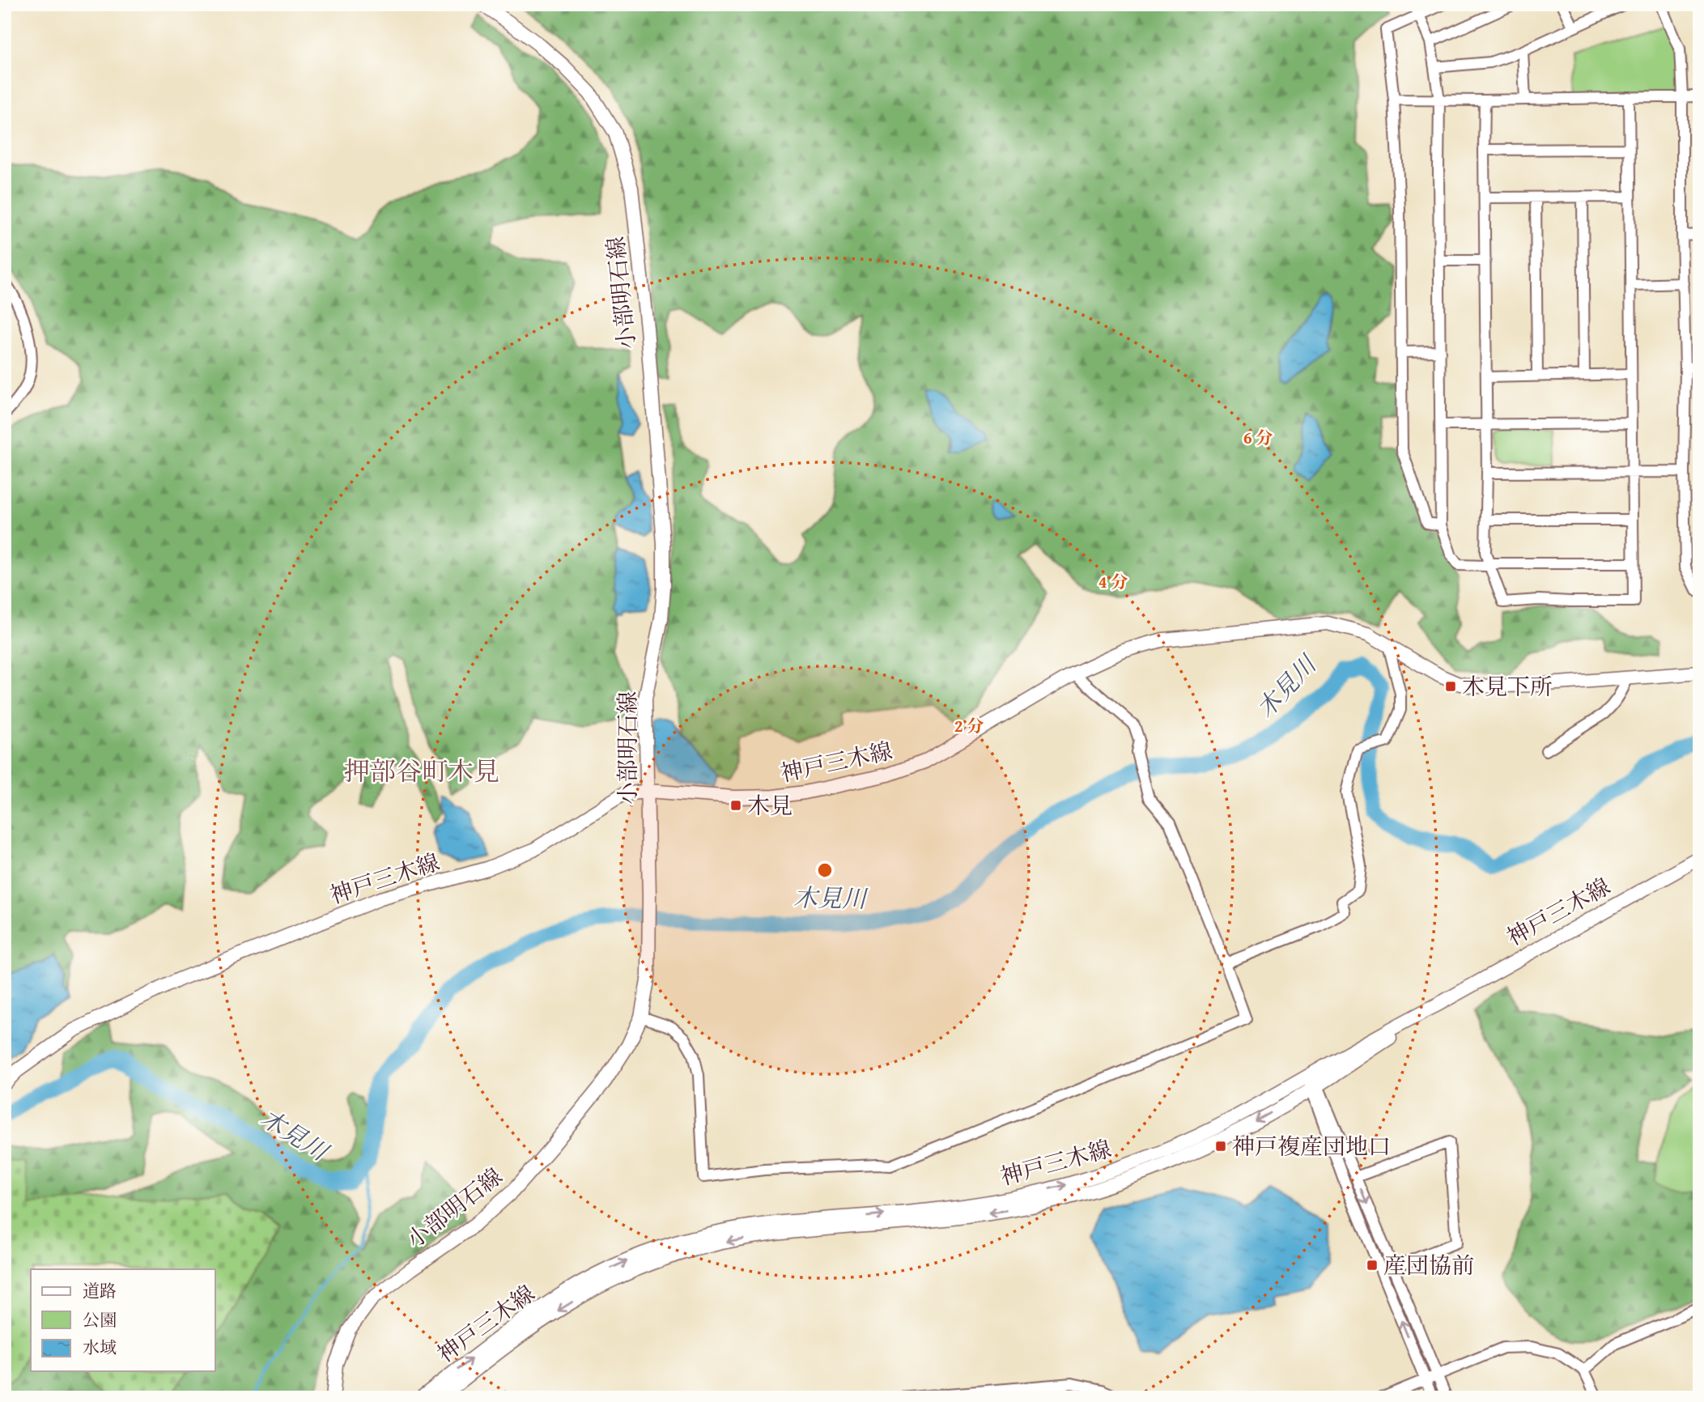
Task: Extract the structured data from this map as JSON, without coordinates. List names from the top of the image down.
{
  "streets": {
    "main road": ["小部明石線", "神戸三木線"]
  },
  "crossings": [
    ["小部明石線", "神戸三木線"]
  ],
  "districts": ["押部谷町木見"],
  "water": ["木見川"],
  "places": {
    "transit": [
      "木見下所",
      "木見",
      "神戸複産団地口",
      "産団協前"
    ]
  },
  "legend": ["道路", "公園", "水域"],
  "rings": ["6 分", "4 分", "2 分"]
}
